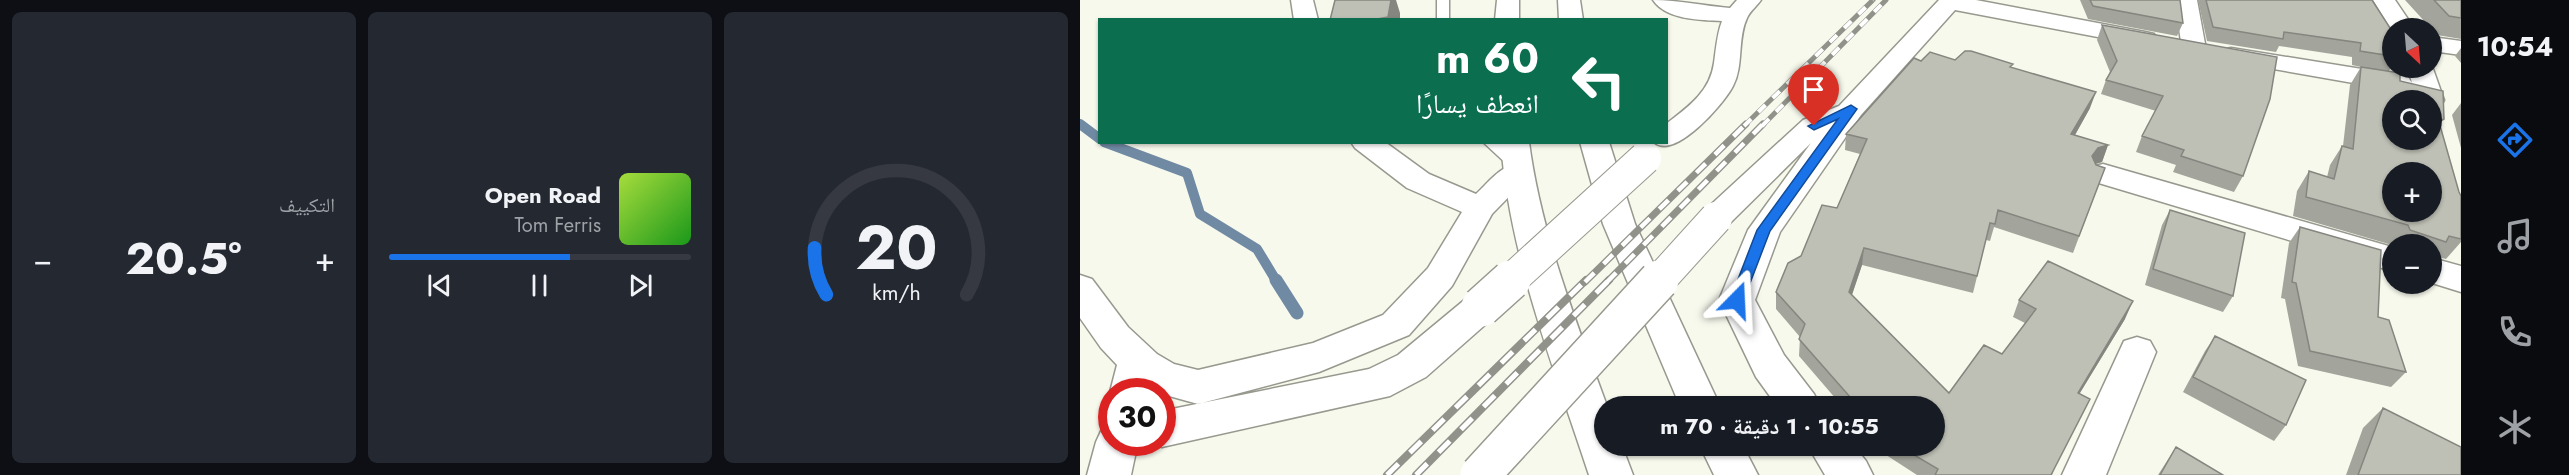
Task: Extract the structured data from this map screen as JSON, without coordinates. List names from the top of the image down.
{
  "north": "bottom right",
  "page": {
    "tabs": "10:54",
    "tile": "التكييف",
    "map_buttons": ["+", "−"],
    "turn": ["60 m", "انعطف يسارًا"],
    "song": ["Open Road", "Tom Ferris"],
    "heat": ["−", "20.5°", "+"],
    "limit": "30",
    "trip": "10:55 · 1 دقيقة · 70 m",
    "gauge": ["20", "km/h"]
  }
}
